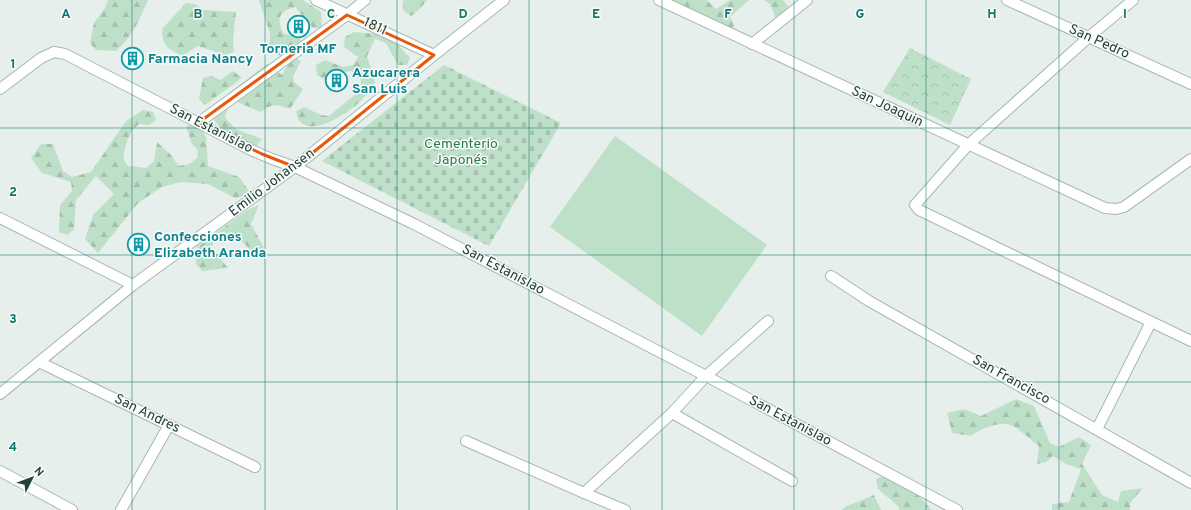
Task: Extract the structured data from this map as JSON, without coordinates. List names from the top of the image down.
{
  "streets": {
    "street": [
      "1811",
      "San Pedro",
      "San Joaquin",
      "San Estanislao",
      "Emilio Johansen",
      "San Francisco",
      "San Andres"
    ]
  },
  "crossings": [
    ["1811", "Emilio Johansen"],
    ["San Estanislao", "Emilio Johansen"],
    ["Emilio Johansen", "San Andres"]
  ],
  "parks": ["Cementerio Japonés"],
  "places": {
    "building": [
      "Torneria MF",
      "Farmacia Nancy",
      "Azucarera San Luis",
      "Confecciones Elizabeth Aranda"
    ]
  },
  "north": "top right",
  "grid": {
    "columns": [
      "A",
      "B",
      "C",
      "D",
      "E",
      "F",
      "G",
      "H",
      "I"
    ],
    "rows": [
      "1",
      "2",
      "3",
      "4"
    ]
  }
}
